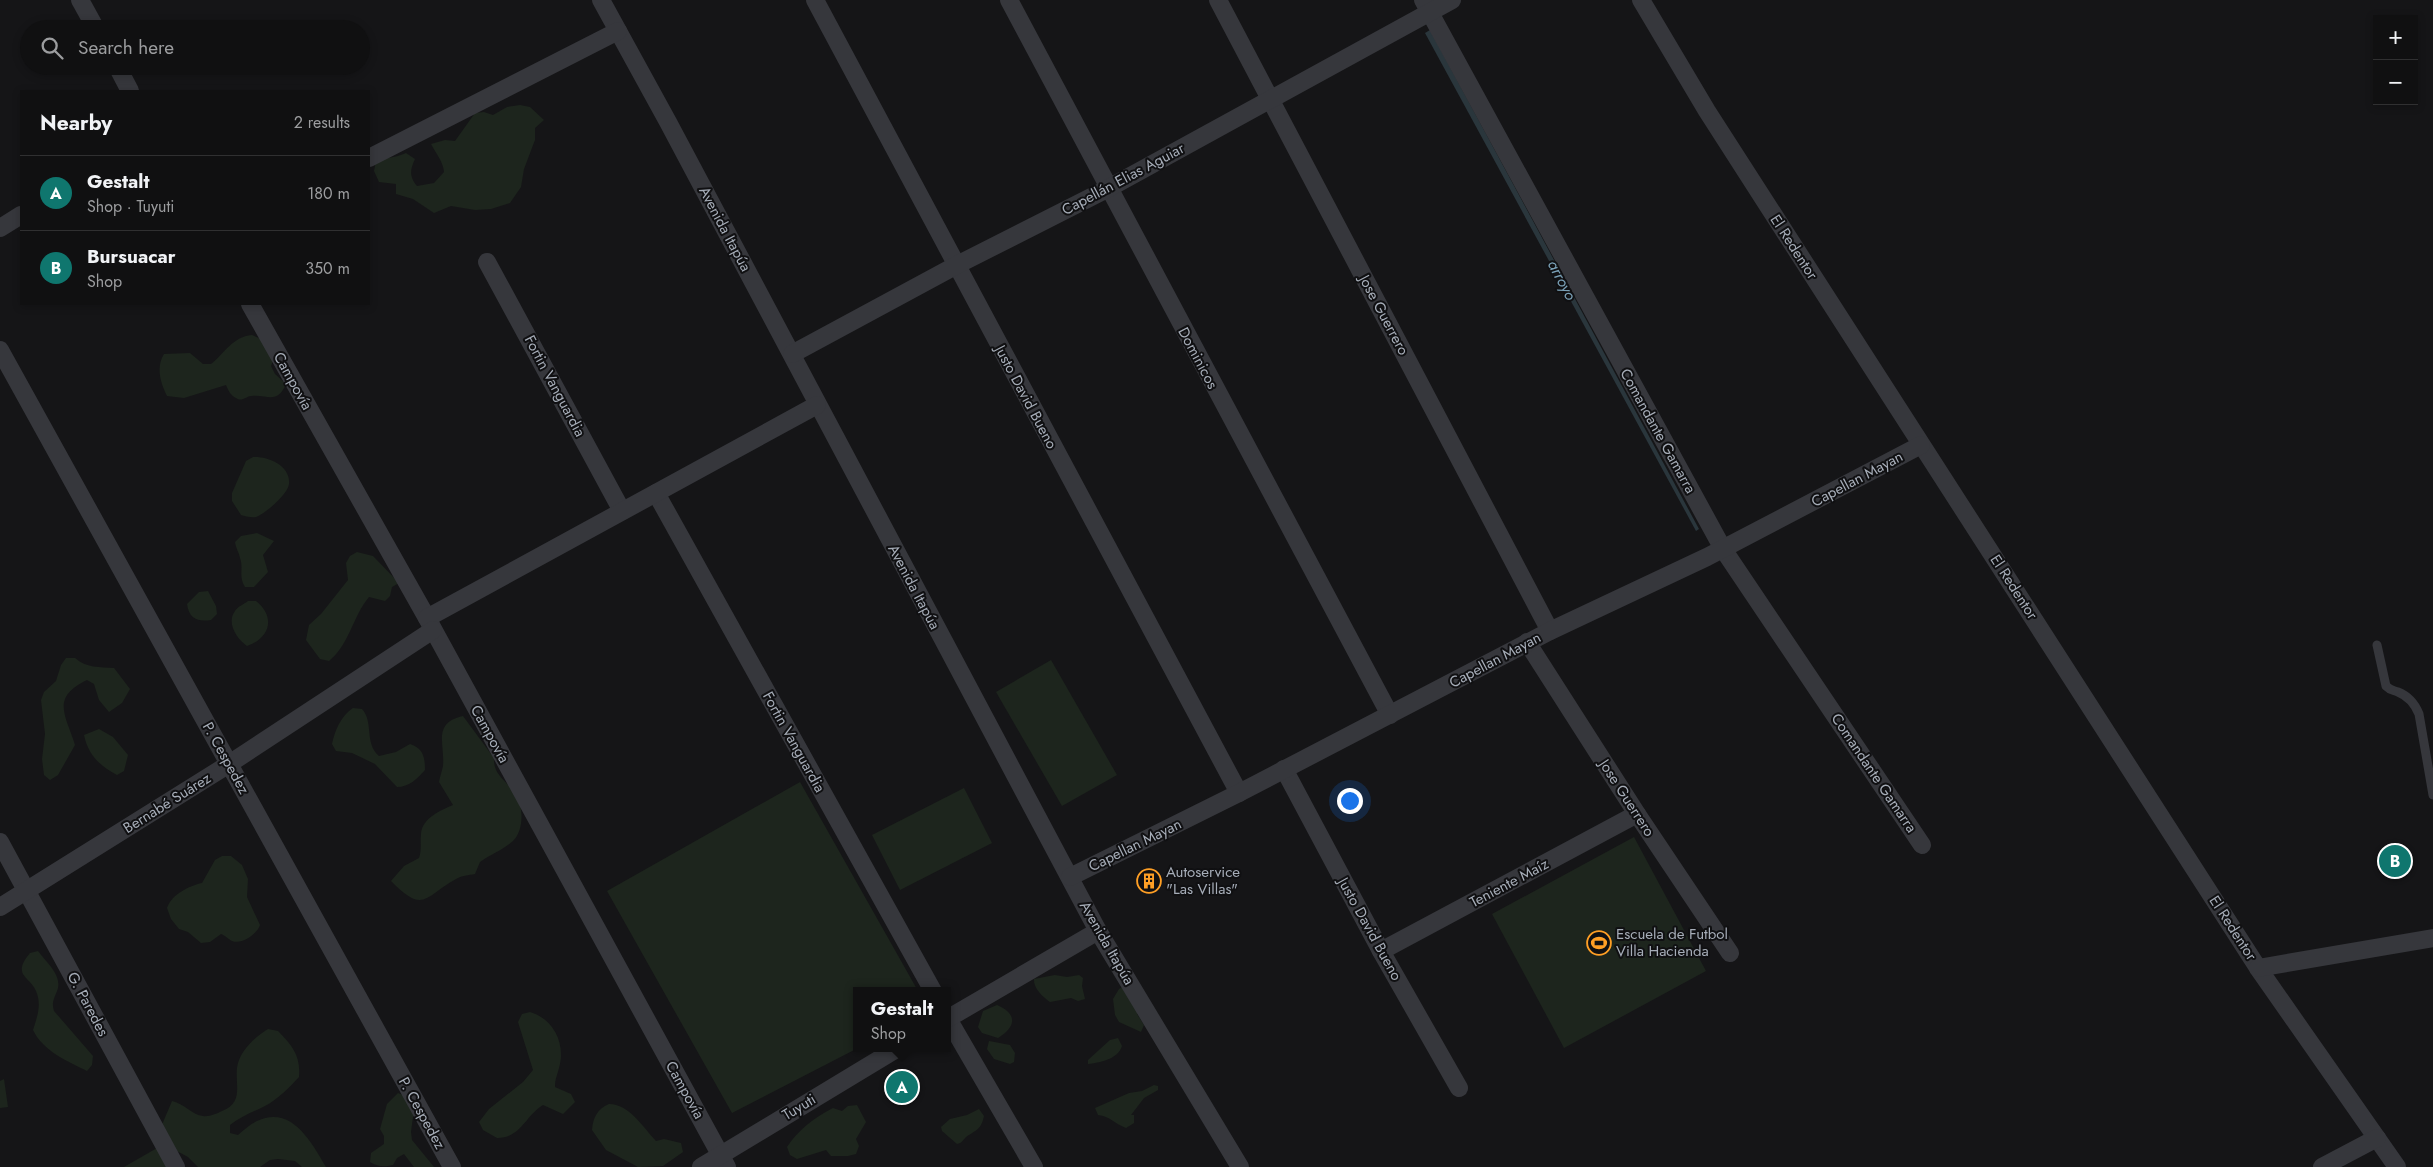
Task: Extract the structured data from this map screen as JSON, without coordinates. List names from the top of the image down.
{
  "streets": {
    "street": [
      "Capellán Elias Aguiar",
      "Avenida Itapúa",
      "El Redentor",
      "Jose Guerrero",
      "Dominicos",
      "Campovía",
      "Fortin Vanguardia",
      "Justo David Bueno",
      "Comandante Gamarra",
      "Capellan Mayan",
      "P. Cespedez",
      "Bernabé Suárez",
      "Teniente Maíz",
      "G. Paredes",
      "Tuyuti"
    ]
  },
  "crossings": [
    ["Capellán Elias Aguiar", "Avenida Itapúa"],
    ["Capellán Elias Aguiar", "Jose Guerrero"],
    ["Capellán Elias Aguiar", "Dominicos"],
    ["Capellán Elias Aguiar", "Justo David Bueno"],
    ["Capellán Elias Aguiar", "Comandante Gamarra"],
    ["Avenida Itapúa", "Capellan Mayan"],
    ["Avenida Itapúa", "Bernabé Suárez"],
    ["El Redentor", "Capellan Mayan"],
    ["Jose Guerrero", "Capellan Mayan"],
    ["Jose Guerrero", "Teniente Maíz"],
    ["Dominicos", "Capellan Mayan"],
    ["Campovía", "Bernabé Suárez"],
    ["Campovía", "Tuyuti"],
    ["Fortin Vanguardia", "Bernabé Suárez"],
    ["Justo David Bueno", "Capellan Mayan"],
    ["Justo David Bueno", "Teniente Maíz"],
    ["Comandante Gamarra", "Capellan Mayan"],
    ["P. Cespedez", "Bernabé Suárez"],
    ["Bernabé Suárez", "G. Paredes"]
  ],
  "water": ["arroyo"],
  "places": {
    "building": ["Autoservice \"Las Villas\""],
    "sports": ["Escuela de Futbol Villa Hacienda"]
  },
  "page": {
    "map_buttons": ["+", "−"],
    "search": "Search here",
    "heading": ["Nearby", "2 results"],
    "list": [
      {
        "mark": "A",
        "name": "Gestalt",
        "note": "Shop · Tuyuti",
        "value": "180 m"
      },
      {
        "mark": "B",
        "name": "Bursuacar",
        "note": "Shop",
        "value": "350 m"
      }
    ],
    "pins": ["B", "A"],
    "popup": ["Gestalt", "Shop"]
  }
}
